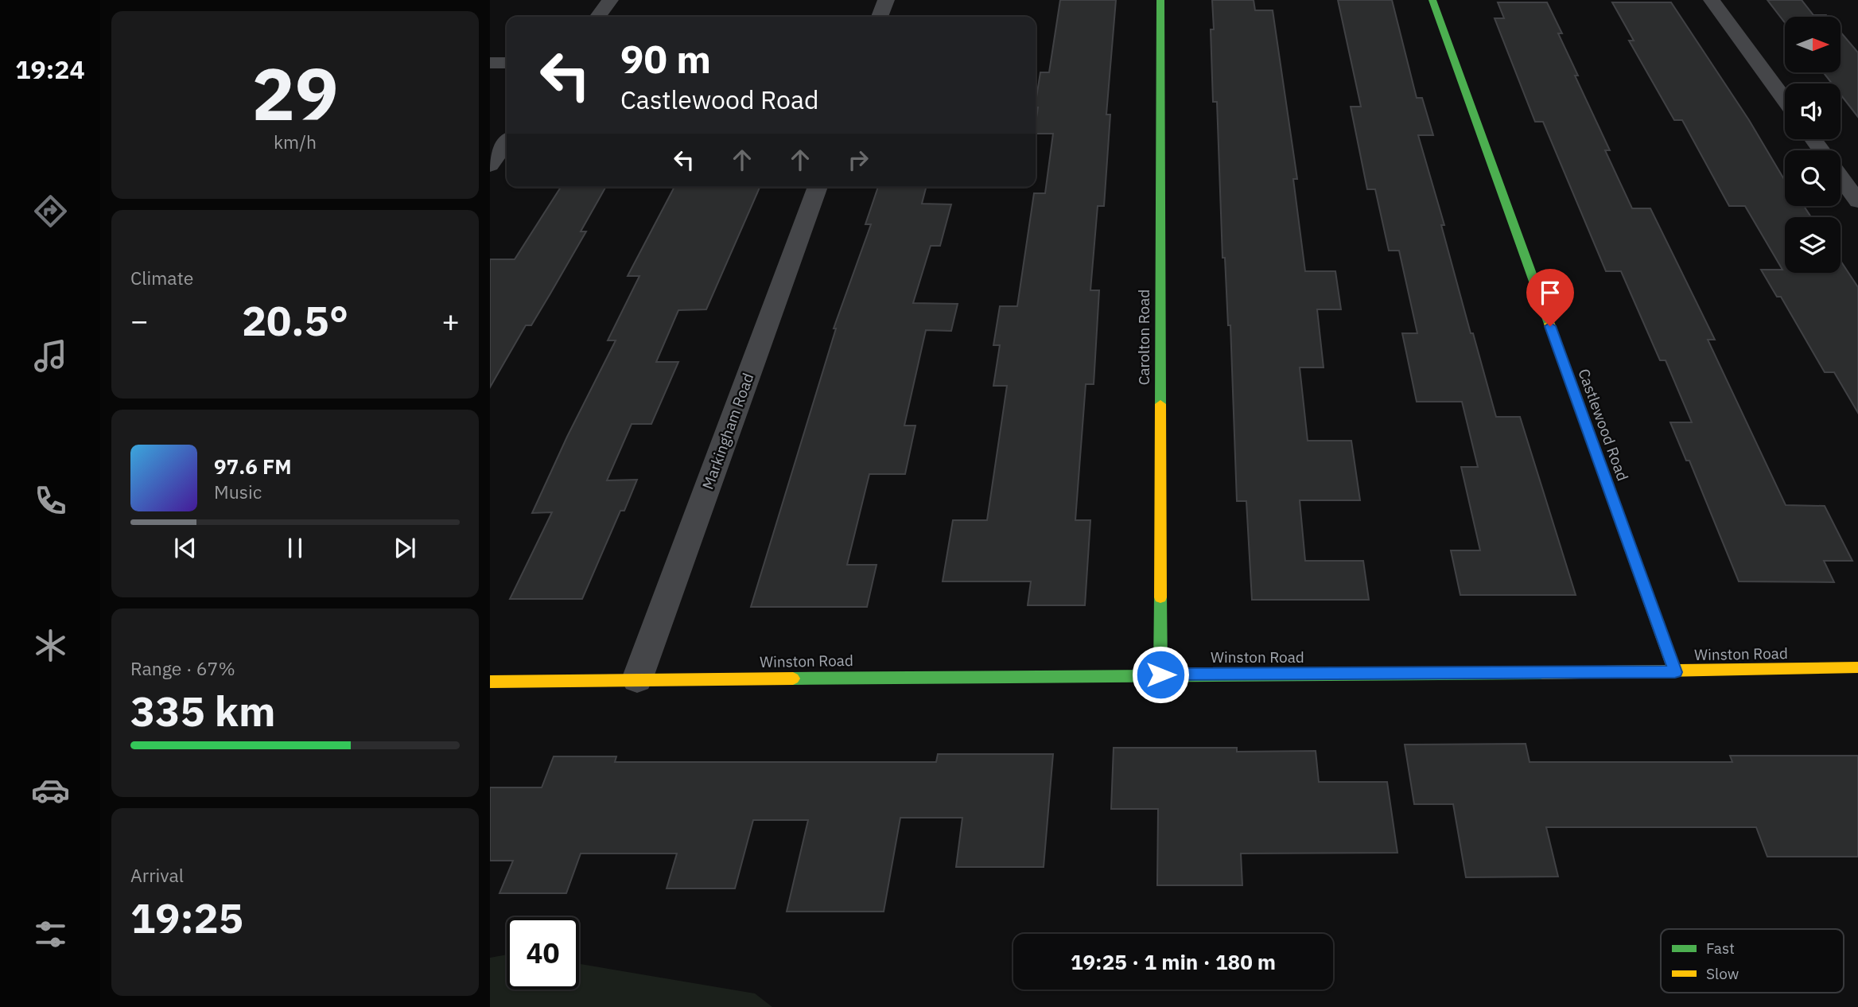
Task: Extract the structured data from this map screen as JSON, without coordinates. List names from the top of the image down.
{
  "streets": {
    "street": [
      "Carolton Road",
      "Castlewood Road",
      "Markingham Road",
      "Winston Road"
    ]
  },
  "crossings": [
    ["Carolton Road", "Winston Road"],
    ["Castlewood Road", "Winston Road"],
    ["Markingham Road", "Winston Road"]
  ],
  "legend": ["Fast", "Slow"],
  "north": "right",
  "page": {
    "tabs": "19:24",
    "tile": [
      ["29", "km/h"],
      "Climate",
      ["Range · 67%", "335 km"],
      ["Arrival", "19:25"]
    ],
    "turn": ["90 m", "Castlewood Road"],
    "heat": ["−", "20.5°", "+"],
    "song": ["97.6 FM", "Music"],
    "limit": "40",
    "trip": "19:25 · 1 min · 180 m"
  }
}
